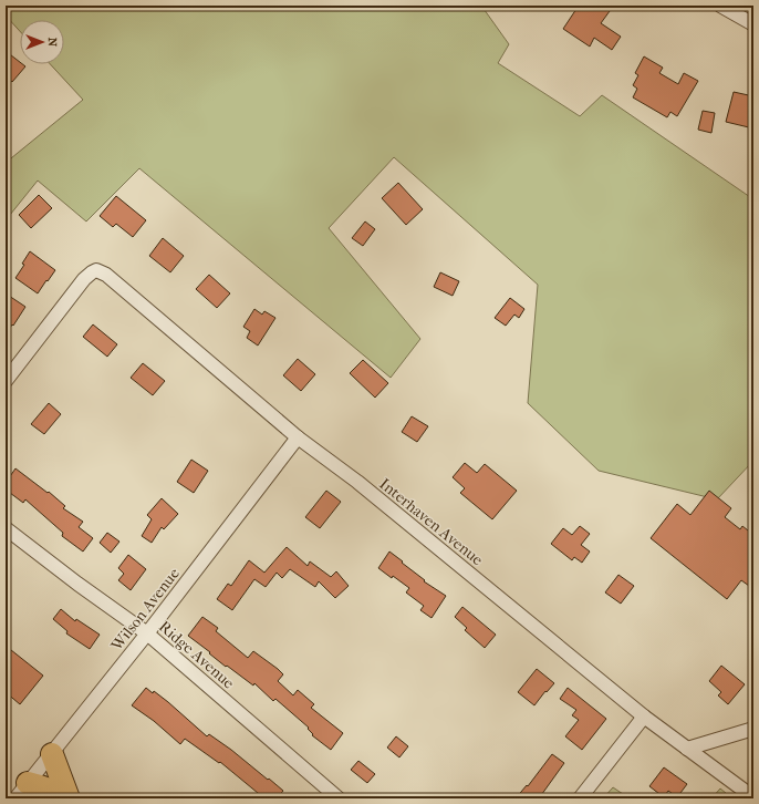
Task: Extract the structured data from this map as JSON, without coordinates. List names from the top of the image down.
{
  "streets": {
    "street": ["Interhaven Avenue", "Wilson Avenue", "Ridge Avenue"]
  },
  "crossings": [
    ["Interhaven Avenue", "Wilson Avenue"],
    ["Wilson Avenue", "Ridge Avenue"]
  ],
  "north": "right"
}
